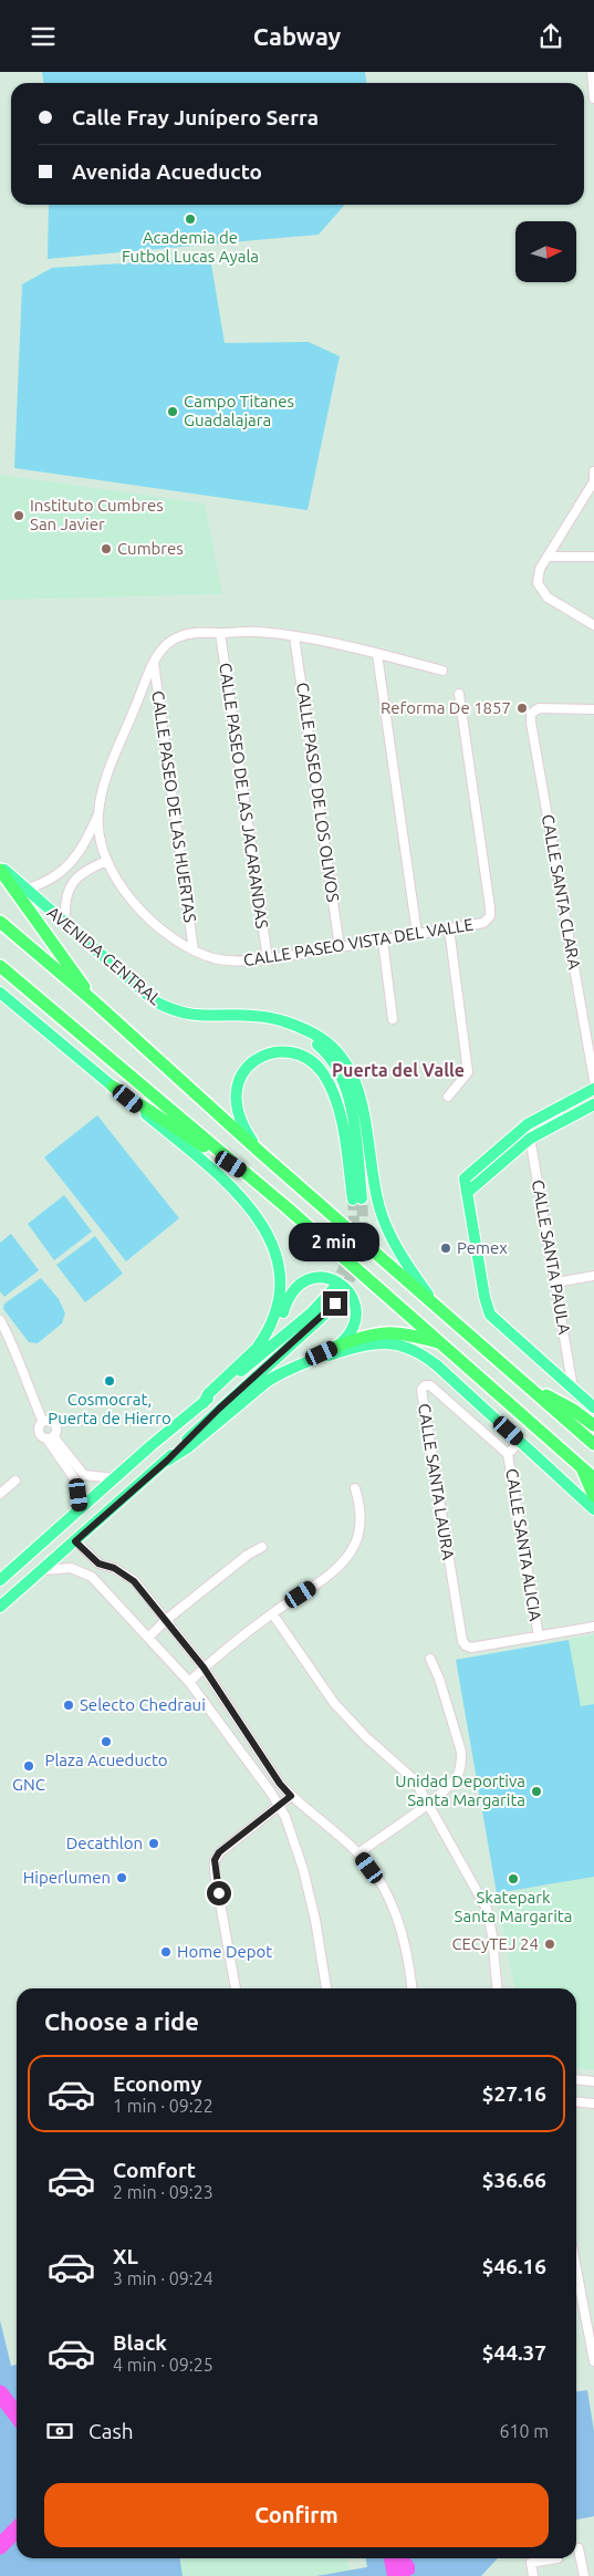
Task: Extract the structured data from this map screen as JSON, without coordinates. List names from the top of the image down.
{
  "streets": {
    "main road": ["AVENIDA CENTRAL"],
    "street": [
      "CALLE PASEO DE LOS OLIVOS",
      "CALLE PASEO DE LAS JACARANDAS",
      "CALLE PASEO DE LAS HUERTAS",
      "CALLE SANTA CLARA",
      "CALLE PASEO VISTA DEL VALLE",
      "CALLE SANTA PAULA",
      "CALLE SANTA LAURA",
      "CALLE SANTA ALICIA"
    ]
  },
  "crossings": [
    ["CALLE PASEO DE LOS OLIVOS", "CALLE PASEO VISTA DEL VALLE"],
    ["CALLE PASEO DE LAS JACARANDAS", "CALLE PASEO VISTA DEL VALLE"],
    ["CALLE PASEO DE LAS HUERTAS", "CALLE PASEO VISTA DEL VALLE"],
    ["CALLE PASEO VISTA DEL VALLE", "AVENIDA CENTRAL"],
    ["CALLE SANTA LAURA", "CALLE SANTA ALICIA"]
  ],
  "districts": ["Puerta del Valle"],
  "places": [
    "Academia de Futbol Lucas Ayala",
    "Campo Titanes Guadalajara",
    "Instituto Cumbres San Javier",
    "Cumbres",
    "Reforma De 1857",
    "Pemex",
    "Cosmocrat, Puerta de Hierro",
    "Selecto Chedraui",
    "Plaza Acueducto",
    "GNC",
    "Unidad Deportiva Santa Margarita",
    "Decathlon",
    "Hiperlumen",
    "Skatepark Santa Margarita",
    "CECyTEJ 24",
    "Home Depot"
  ],
  "north": "right",
  "page": {
    "header": "Cabway",
    "banner": ["Calle Fray Junípero Serra", "Avenida Acueducto"],
    "bubble": "2 min",
    "heading": "Choose a ride",
    "list": [
      {
        "name": "Economy",
        "note": "1 min · 09:22",
        "value": "$27.16"
      },
      {
        "name": "Comfort",
        "note": "2 min · 09:23",
        "value": "$36.66"
      },
      {
        "name": "XL",
        "note": "3 min · 09:24",
        "value": "$46.16"
      },
      {
        "name": "Black",
        "note": "4 min · 09:25",
        "value": "$44.37"
      }
    ],
    "pay": ["Cash", "610 m"],
    "buttons": "Confirm"
  }
}
